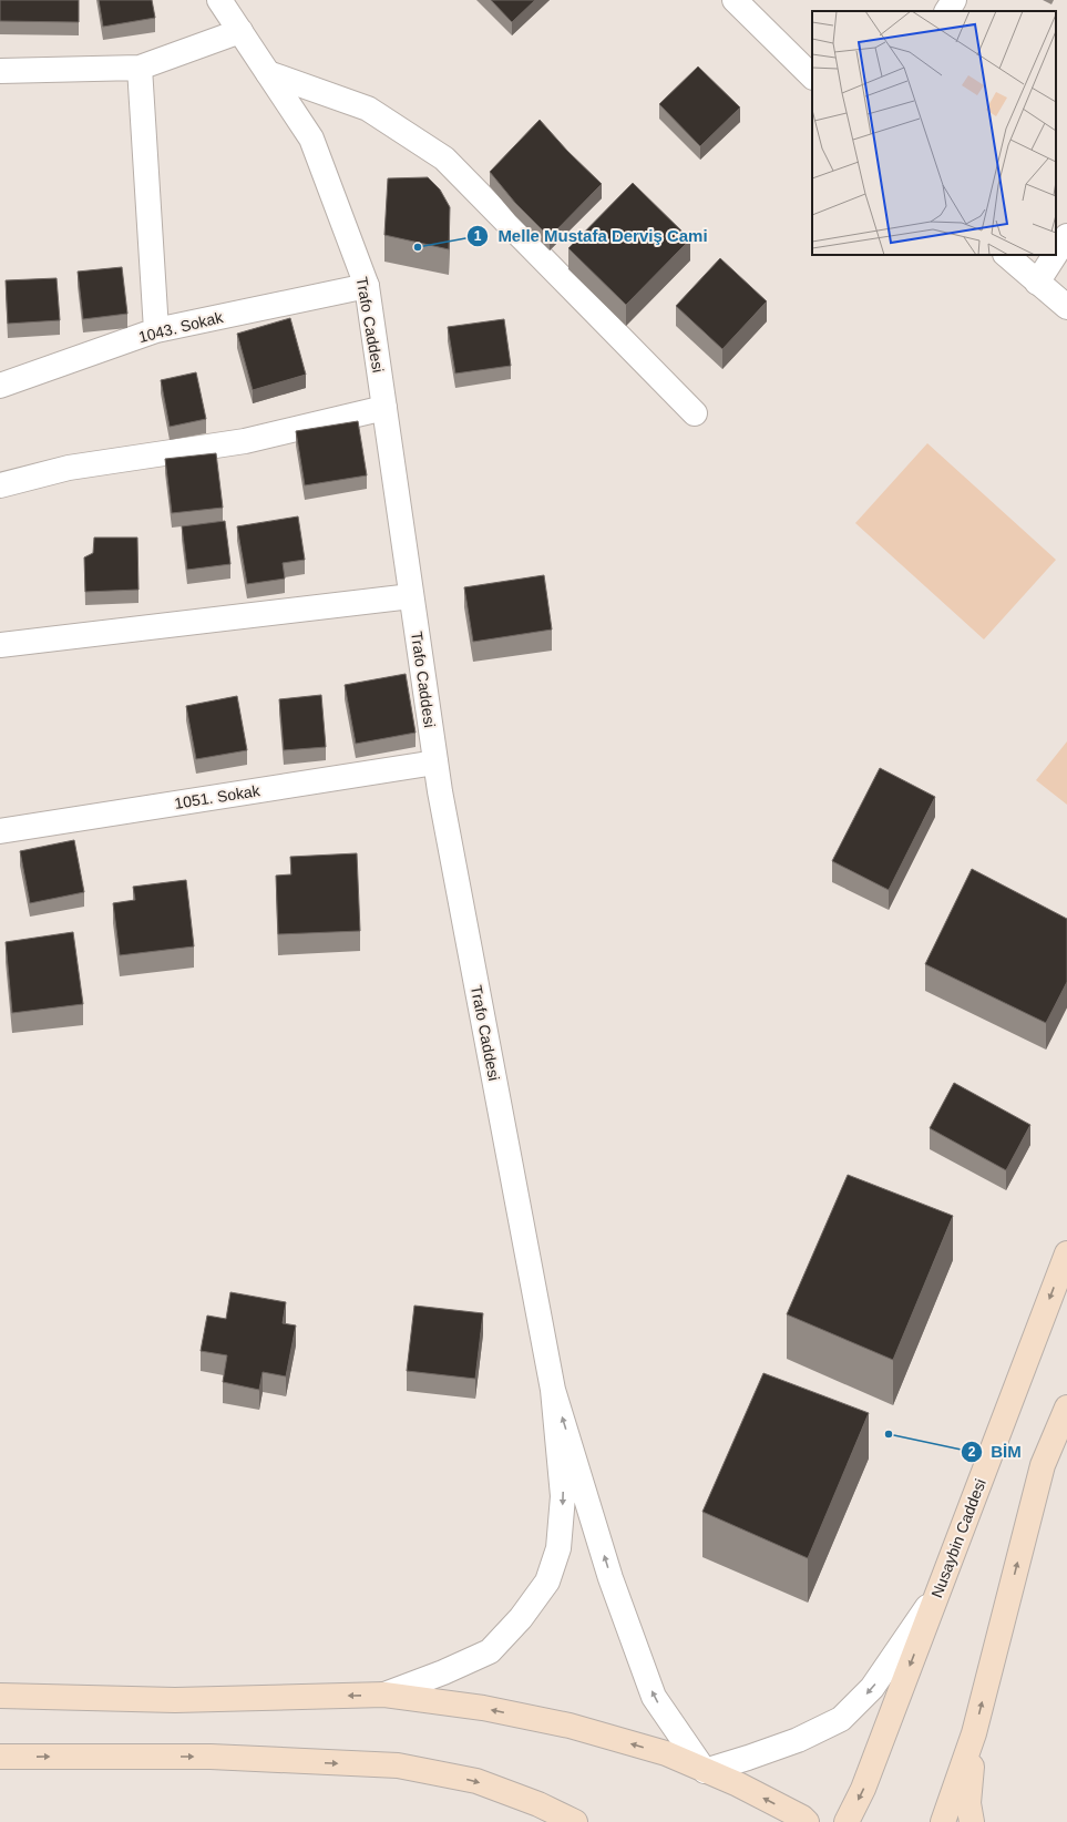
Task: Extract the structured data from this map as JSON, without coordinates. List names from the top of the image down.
{
  "streets": {
    "main road": ["Nusaybin Caddesi"],
    "street": ["Trafo Caddesi", "1043. Sokak", "1051. Sokak"]
  },
  "crossings": [
    ["Trafo Caddesi", "1043. Sokak"],
    ["Trafo Caddesi", "1051. Sokak"]
  ],
  "places": ["Melle Mustafa Derviş Cami", "BİM"]
}
